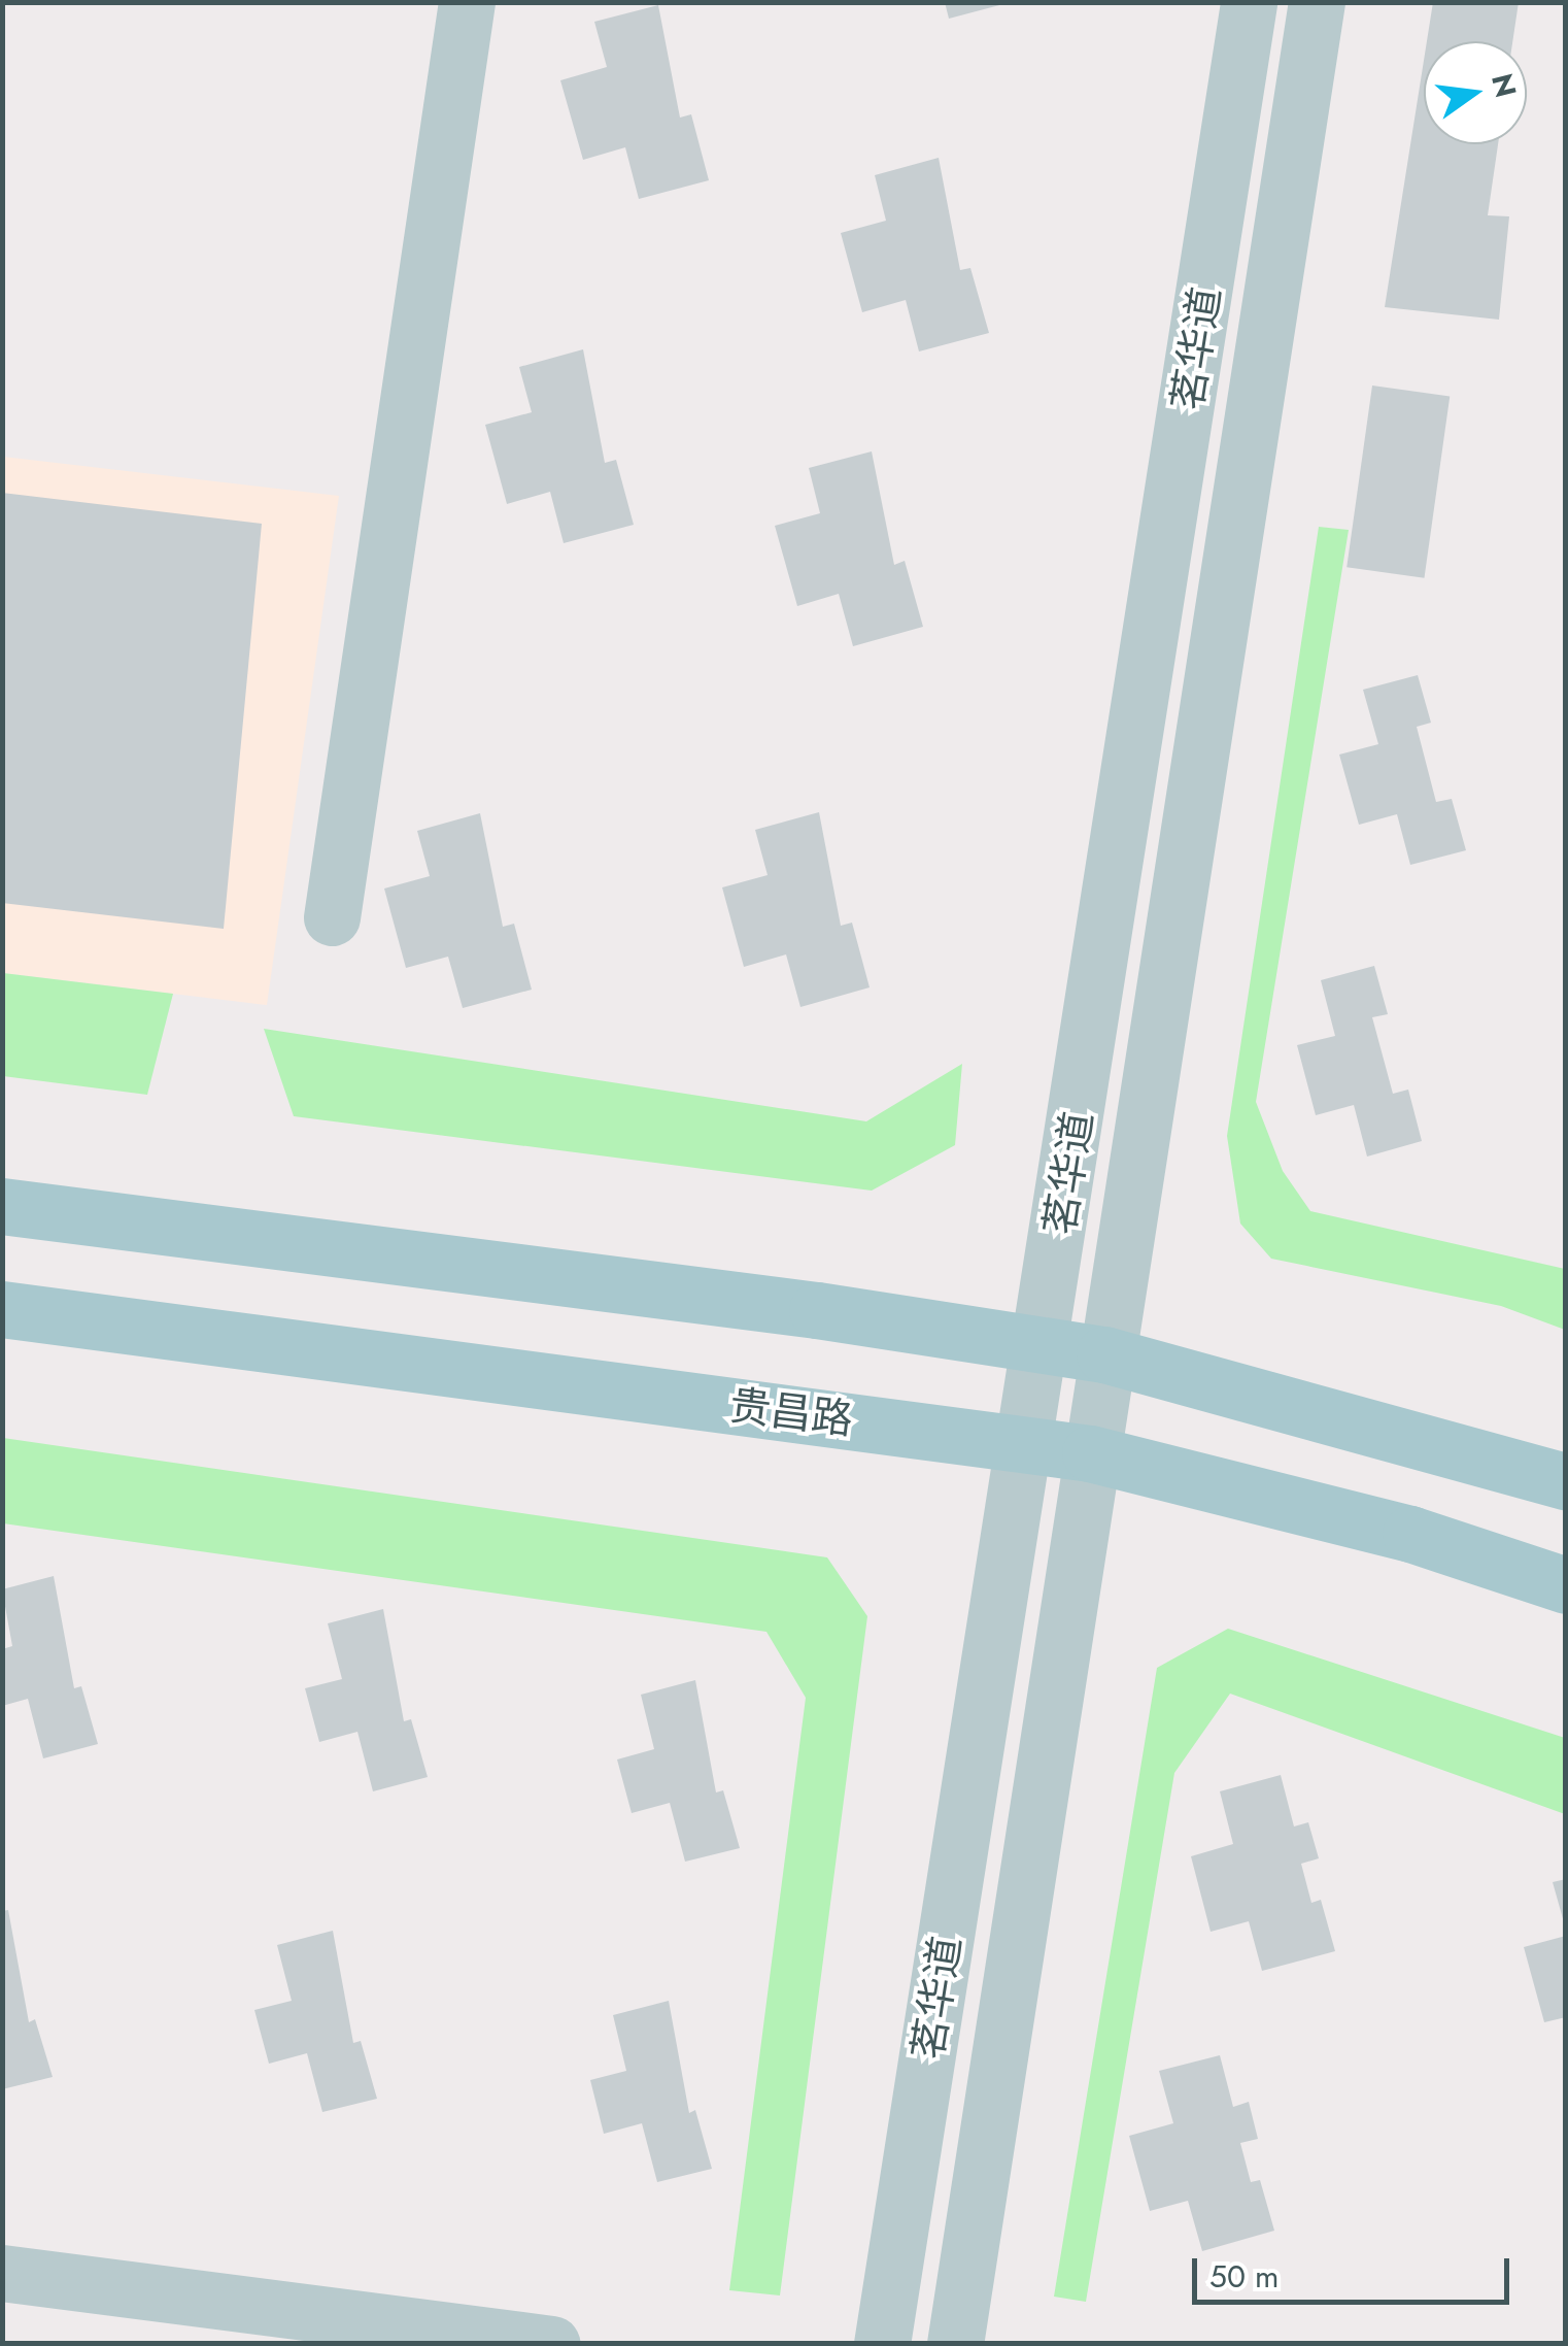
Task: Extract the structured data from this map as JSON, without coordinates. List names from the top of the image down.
{
  "streets": {
    "main road": ["贵昌路"],
    "street": ["茗华道"]
  },
  "crossings": [
    ["茗华道", "贵昌路"]
  ],
  "scale_bar": "50 m",
  "north": "right"
}
